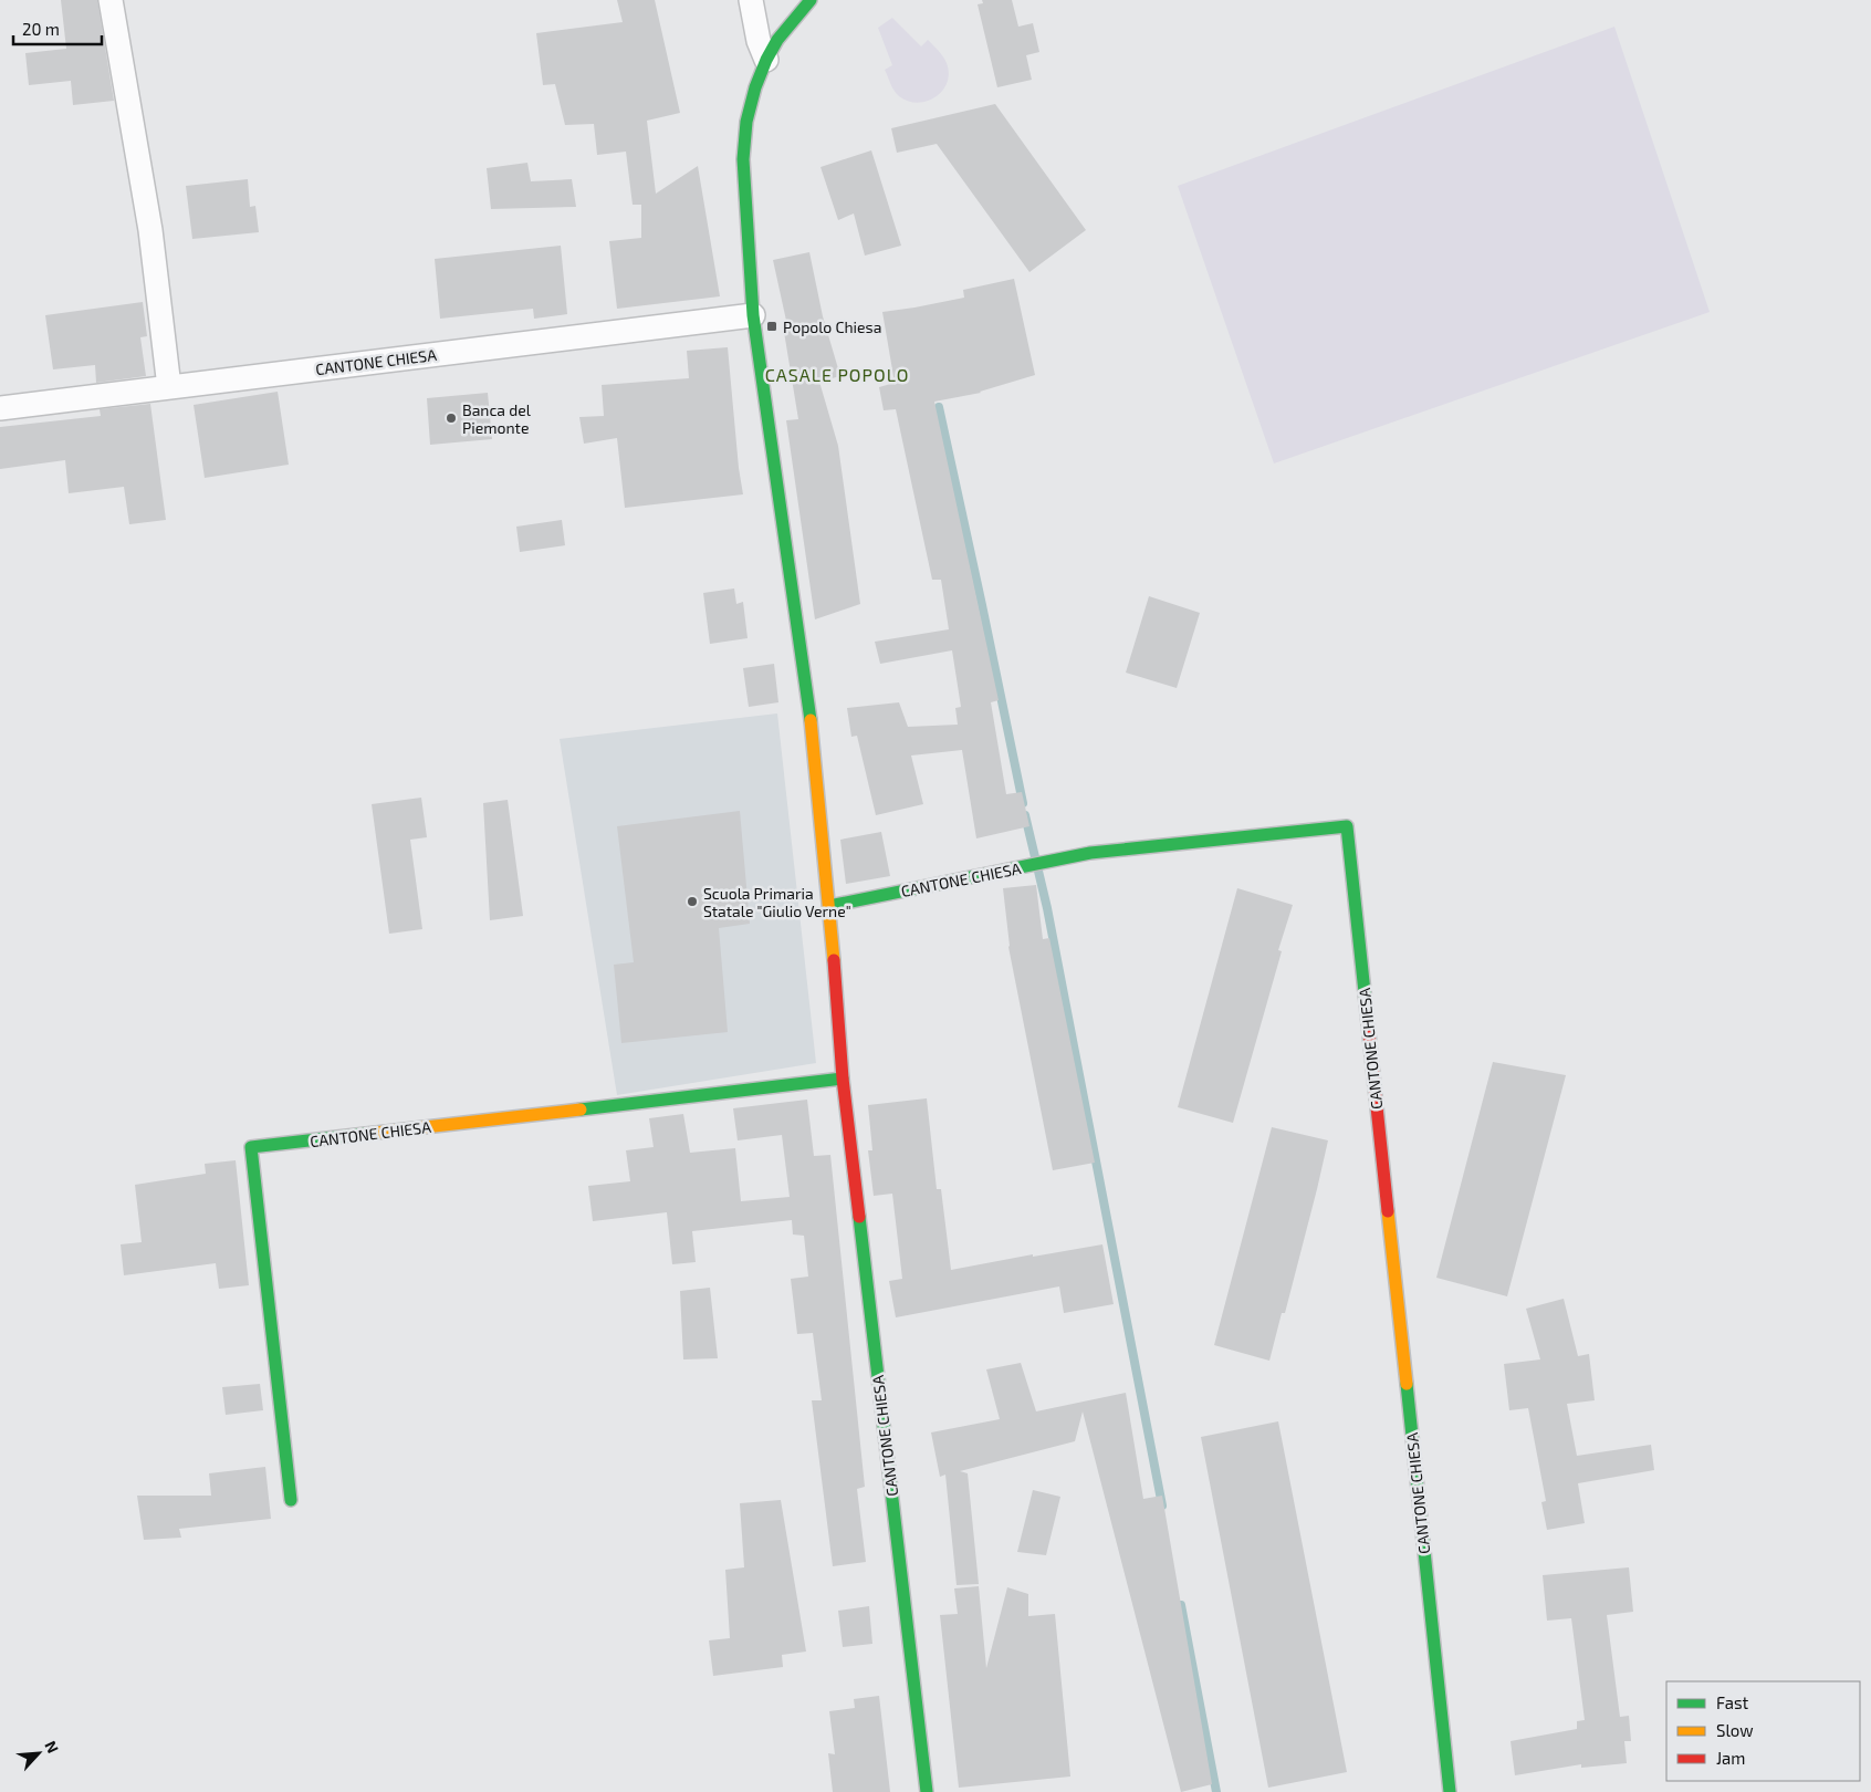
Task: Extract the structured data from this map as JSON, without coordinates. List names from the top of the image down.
{
  "streets": {
    "street": ["CANTONE CHIESA"]
  },
  "districts": ["CASALE POPOLO"],
  "places": {
    "transit": ["Popolo Chiesa"],
    "other": ["Banca del Piemonte", "Scuola Primaria Statale \"Giulio Verne\""]
  },
  "legend": ["Fast", "Slow", "Jam"],
  "scale_bar": "20 m",
  "north": "top right"
}
